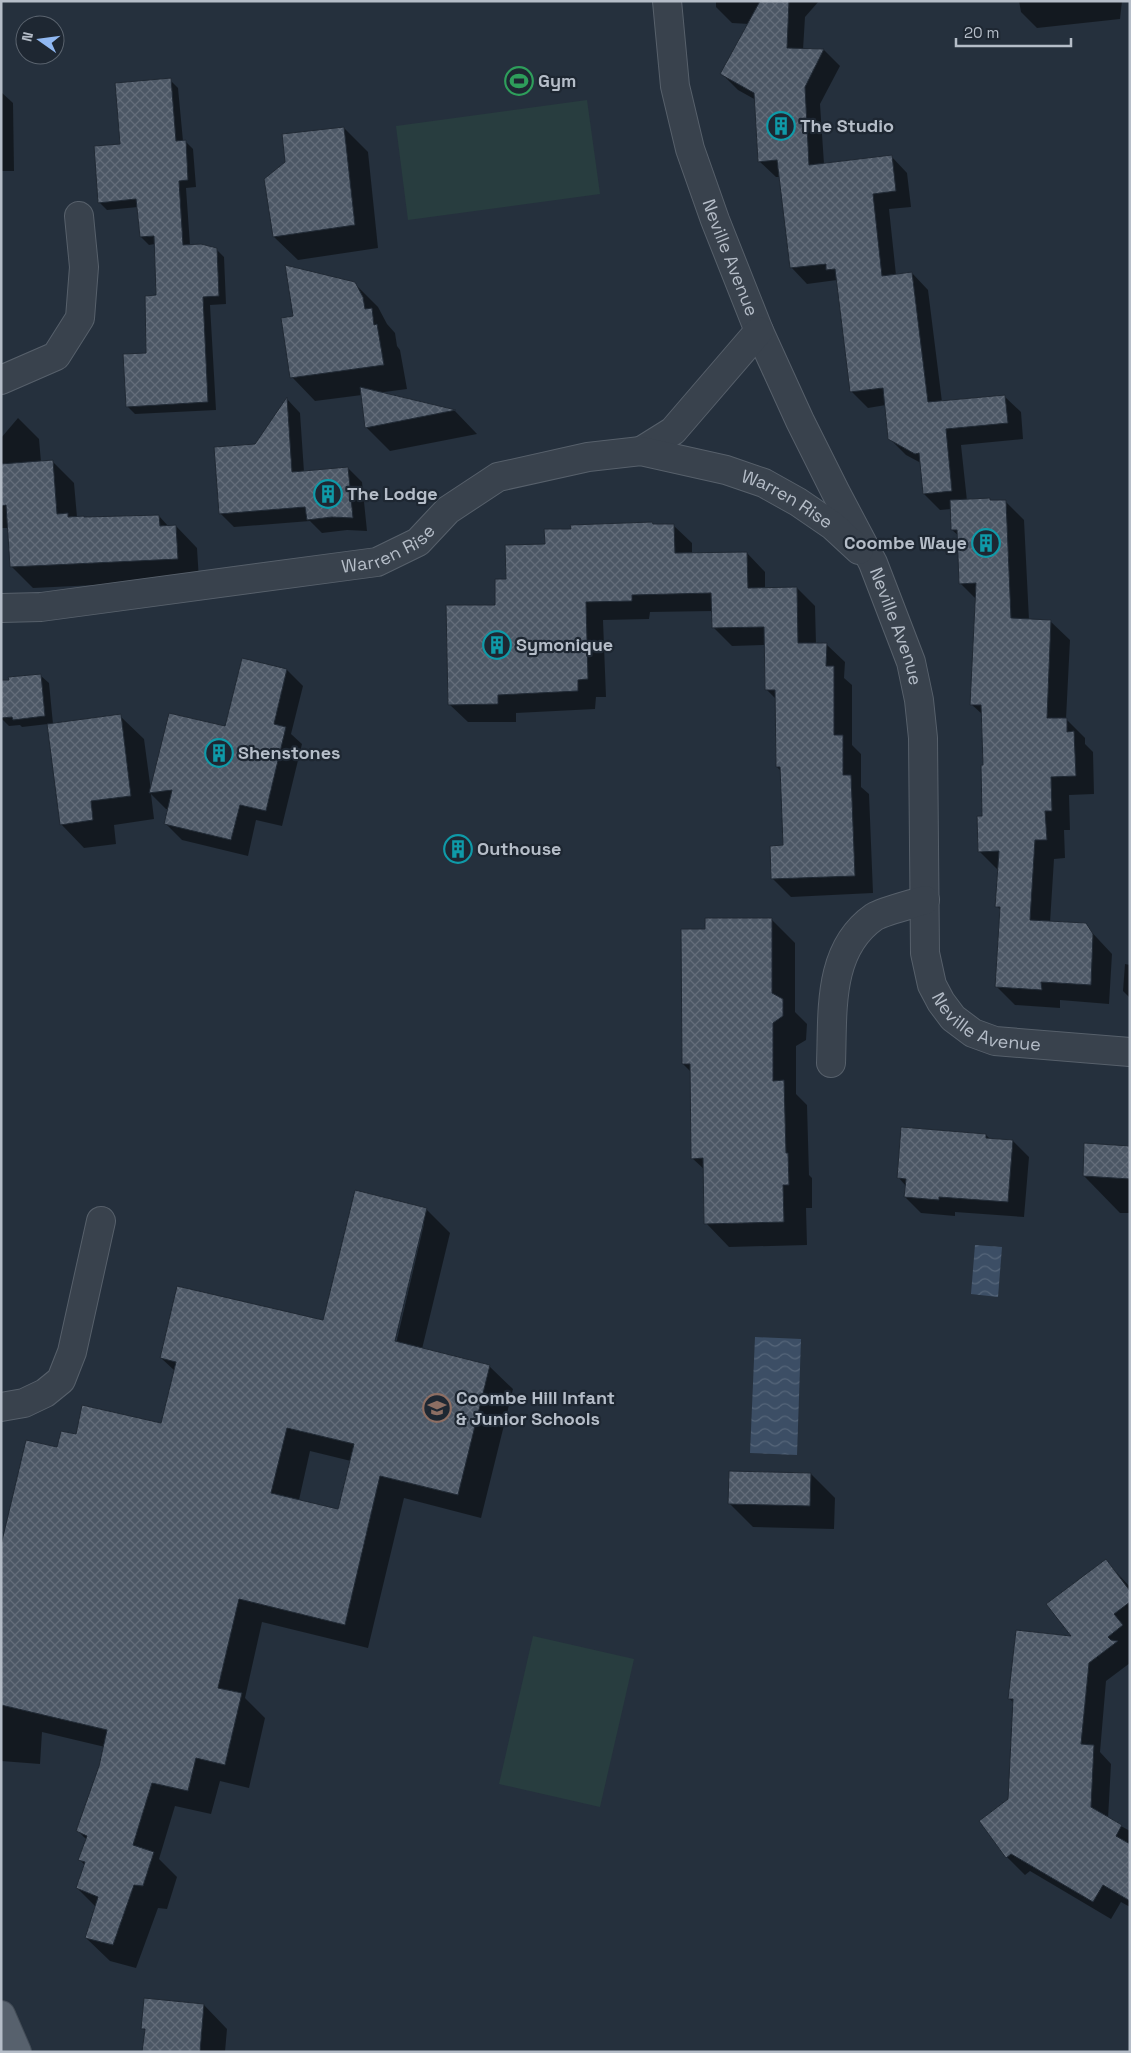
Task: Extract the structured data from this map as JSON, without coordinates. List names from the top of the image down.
{
  "streets": {
    "street": ["Neville Avenue", "Warren Rise"]
  },
  "crossings": [
    ["Neville Avenue", "Warren Rise"]
  ],
  "places": {
    "sports": ["Gym"],
    "building": [
      "The Studio",
      "The Lodge",
      "Coombe Waye",
      "Symonique",
      "Shenstones",
      "Outhouse"
    ],
    "school or university": ["Coombe Hill Infant & Junior Schools"]
  },
  "scale_bar": "20 m",
  "north": "left"
}
